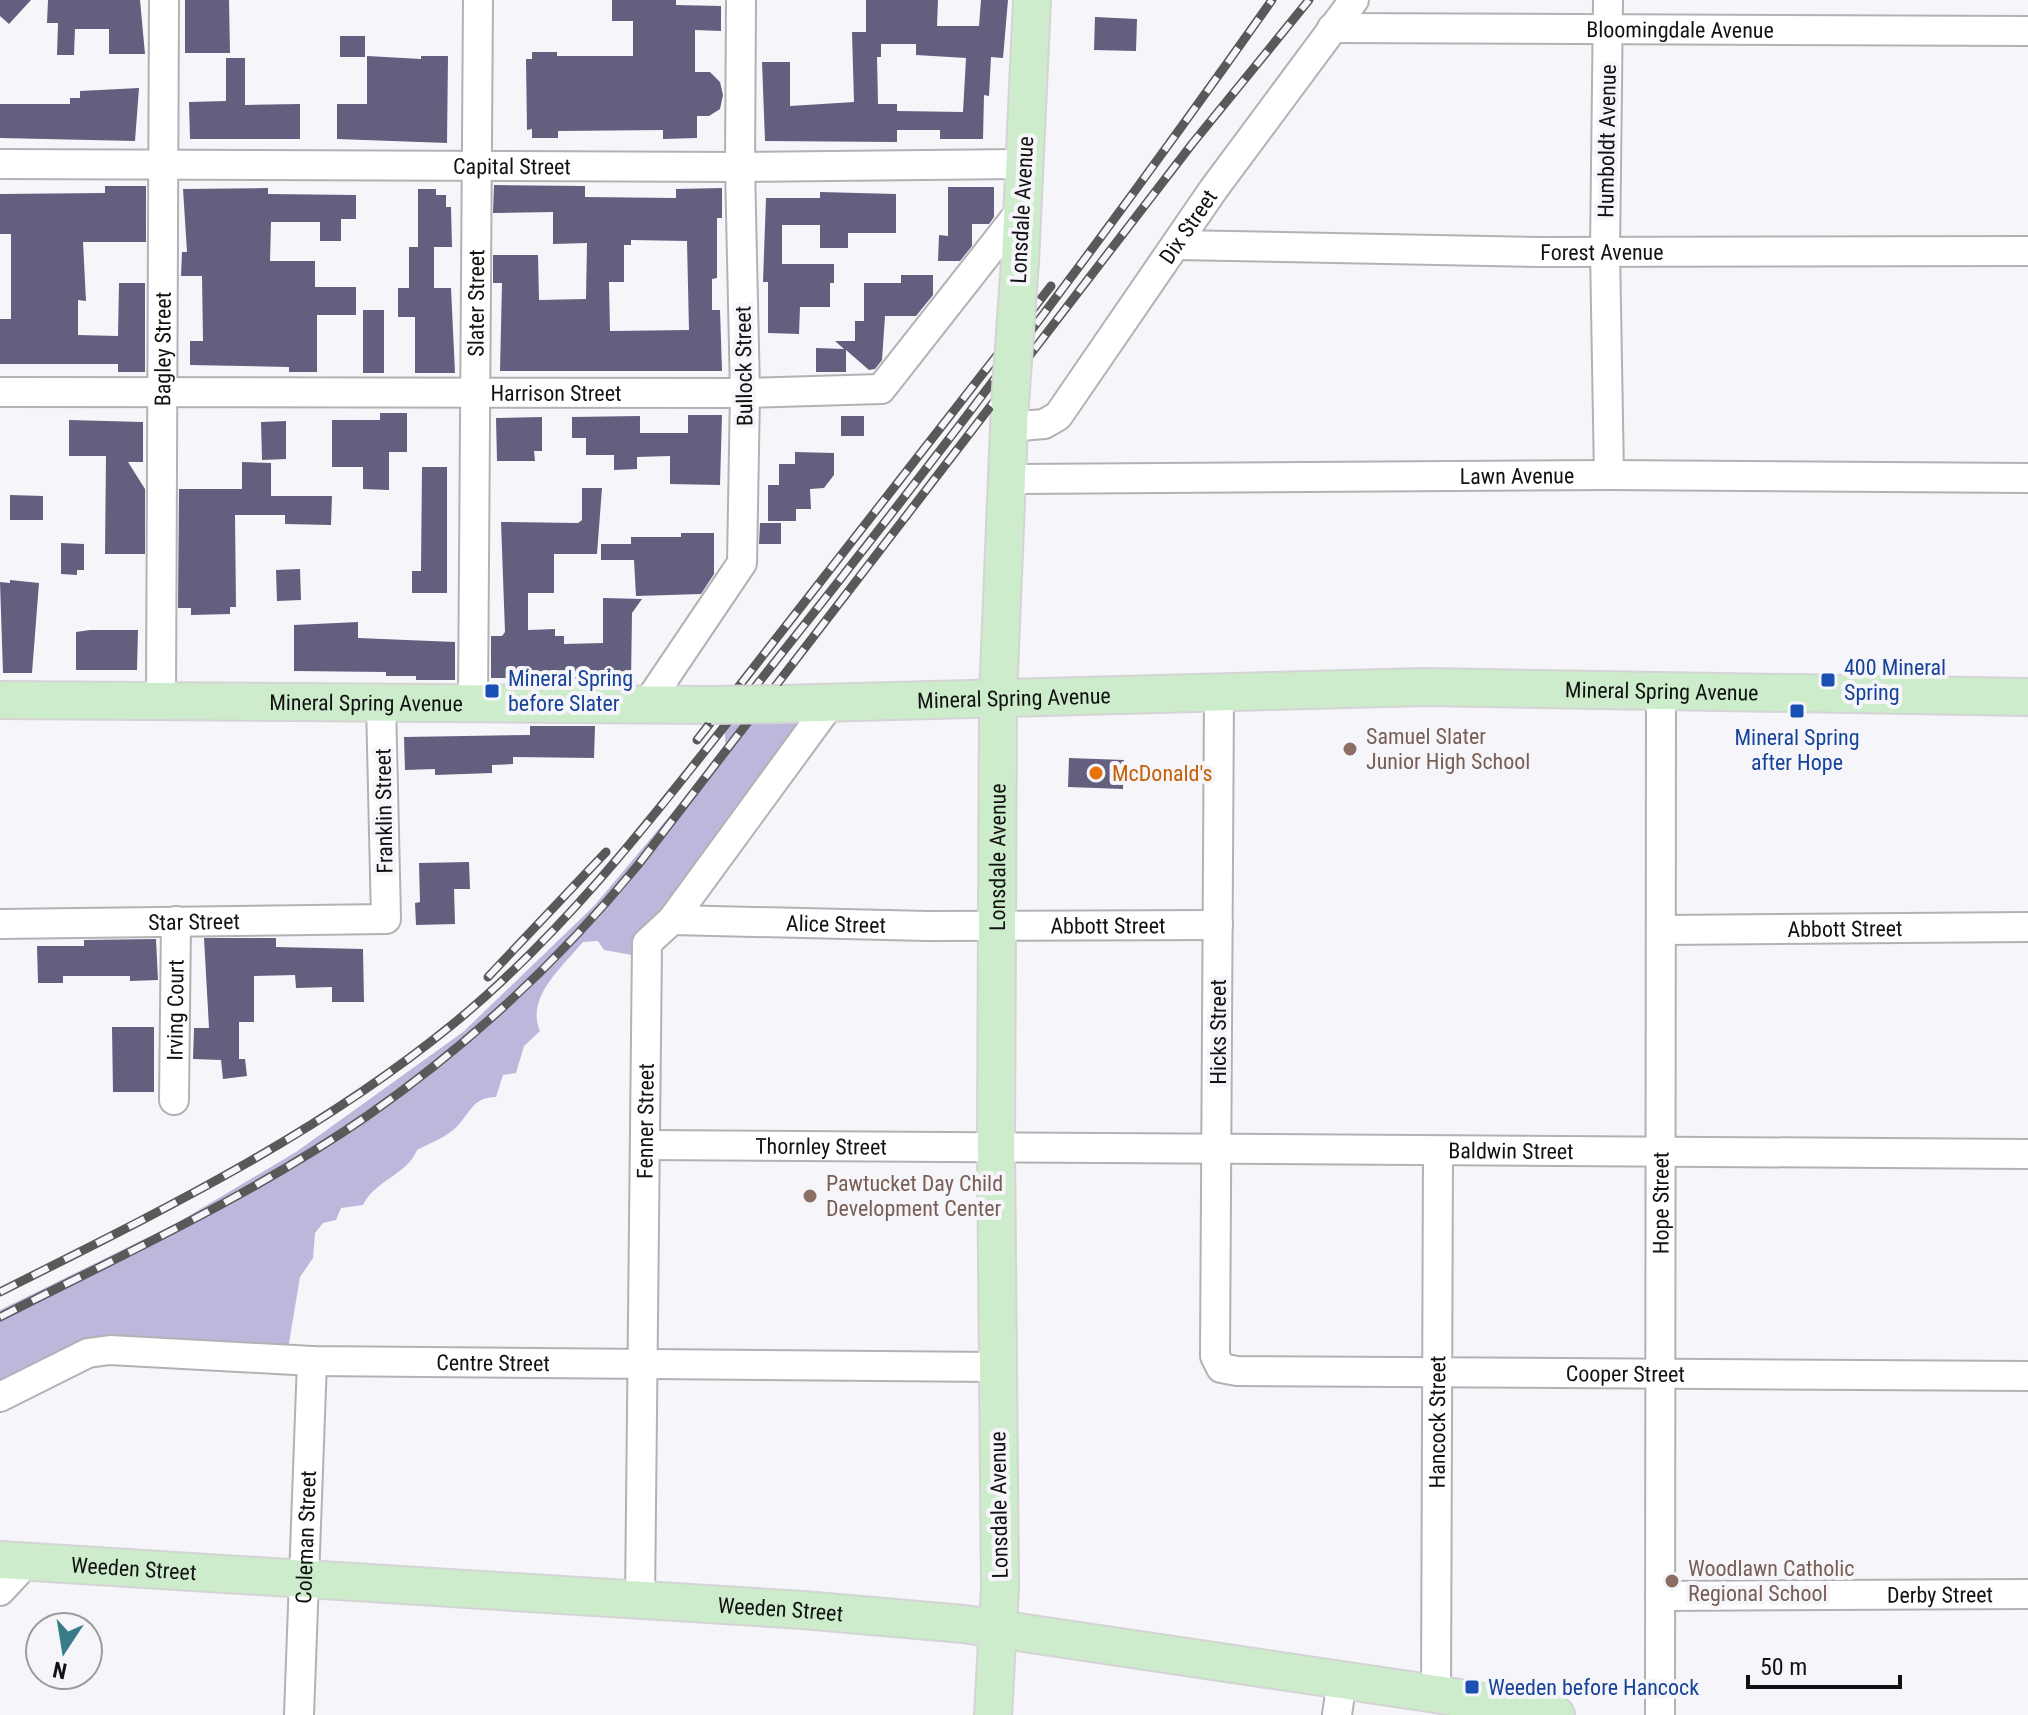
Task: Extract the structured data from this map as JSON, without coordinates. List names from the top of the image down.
{
  "streets": {
    "main road": ["Lonsdale Avenue", "Mineral Spring Avenue", "Weeden Street"],
    "street": [
      "Bloomingdale Avenue",
      "Humboldt Avenue",
      "Capital Street",
      "Dix Street",
      "Forest Avenue",
      "Slater Street",
      "Bagley Street",
      "Bullock Street",
      "Harrison Street",
      "Lawn Avenue",
      "Franklin Street",
      "Star Street",
      "Alice Street",
      "Abbott Street",
      "Irving Court",
      "Hicks Street",
      "Fenner Street",
      "Thornley Street",
      "Baldwin Street",
      "Hope Street",
      "Centre Street",
      "Cooper Street",
      "Hancock Street",
      "Coleman Street",
      "Derby Street"
    ]
  },
  "crossings": [
    ["Bloomingdale Avenue", "Humboldt Avenue"],
    ["Bloomingdale Avenue", "Dix Street"],
    ["Humboldt Avenue", "Forest Avenue"],
    ["Humboldt Avenue", "Lawn Avenue"],
    ["Capital Street", "Lonsdale Avenue"],
    ["Capital Street", "Slater Street"],
    ["Capital Street", "Bagley Street"],
    ["Capital Street", "Bullock Street"],
    ["Lonsdale Avenue", "Dix Street"],
    ["Lonsdale Avenue", "Harrison Street"],
    ["Lonsdale Avenue", "Lawn Avenue"],
    ["Lonsdale Avenue", "Mineral Spring Avenue"],
    ["Lonsdale Avenue", "Alice Street"],
    ["Lonsdale Avenue", "Abbott Street"],
    ["Lonsdale Avenue", "Thornley Street"],
    ["Lonsdale Avenue", "Baldwin Street"],
    ["Lonsdale Avenue", "Centre Street"],
    ["Lonsdale Avenue", "Weeden Street"],
    ["Dix Street", "Forest Avenue"],
    ["Slater Street", "Harrison Street"],
    ["Slater Street", "Mineral Spring Avenue"],
    ["Bagley Street", "Harrison Street"],
    ["Bagley Street", "Mineral Spring Avenue"],
    ["Bullock Street", "Harrison Street"],
    ["Bullock Street", "Mineral Spring Avenue"],
    ["Mineral Spring Avenue", "Franklin Street"],
    ["Mineral Spring Avenue", "Hicks Street"],
    ["Mineral Spring Avenue", "Fenner Street"],
    ["Mineral Spring Avenue", "Hope Street"],
    ["Franklin Street", "Star Street"],
    ["Star Street", "Irving Court"],
    ["Alice Street", "Abbott Street"],
    ["Alice Street", "Fenner Street"],
    ["Abbott Street", "Hicks Street"],
    ["Abbott Street", "Hope Street"],
    ["Hicks Street", "Baldwin Street"],
    ["Hicks Street", "Cooper Street"],
    ["Fenner Street", "Thornley Street"],
    ["Fenner Street", "Centre Street"],
    ["Fenner Street", "Weeden Street"],
    ["Thornley Street", "Baldwin Street"],
    ["Baldwin Street", "Hope Street"],
    ["Baldwin Street", "Hancock Street"],
    ["Hope Street", "Cooper Street"],
    ["Hope Street", "Derby Street"],
    ["Centre Street", "Coleman Street"],
    ["Cooper Street", "Hancock Street"],
    ["Hancock Street", "Weeden Street"],
    ["Coleman Street", "Weeden Street"]
  ],
  "places": {
    "transit": [
      "400 Mineral Spring",
      "Mineral Spring before Slater",
      "Mineral Spring after Hope",
      "Weeden before Hancock"
    ],
    "other": [
      "Samuel Slater Junior High School",
      "McDonald's",
      "Pawtucket Day Child Development Center",
      "Woodlawn Catholic Regional School"
    ]
  },
  "scale_bar": "50 m",
  "north": "bottom"
}
